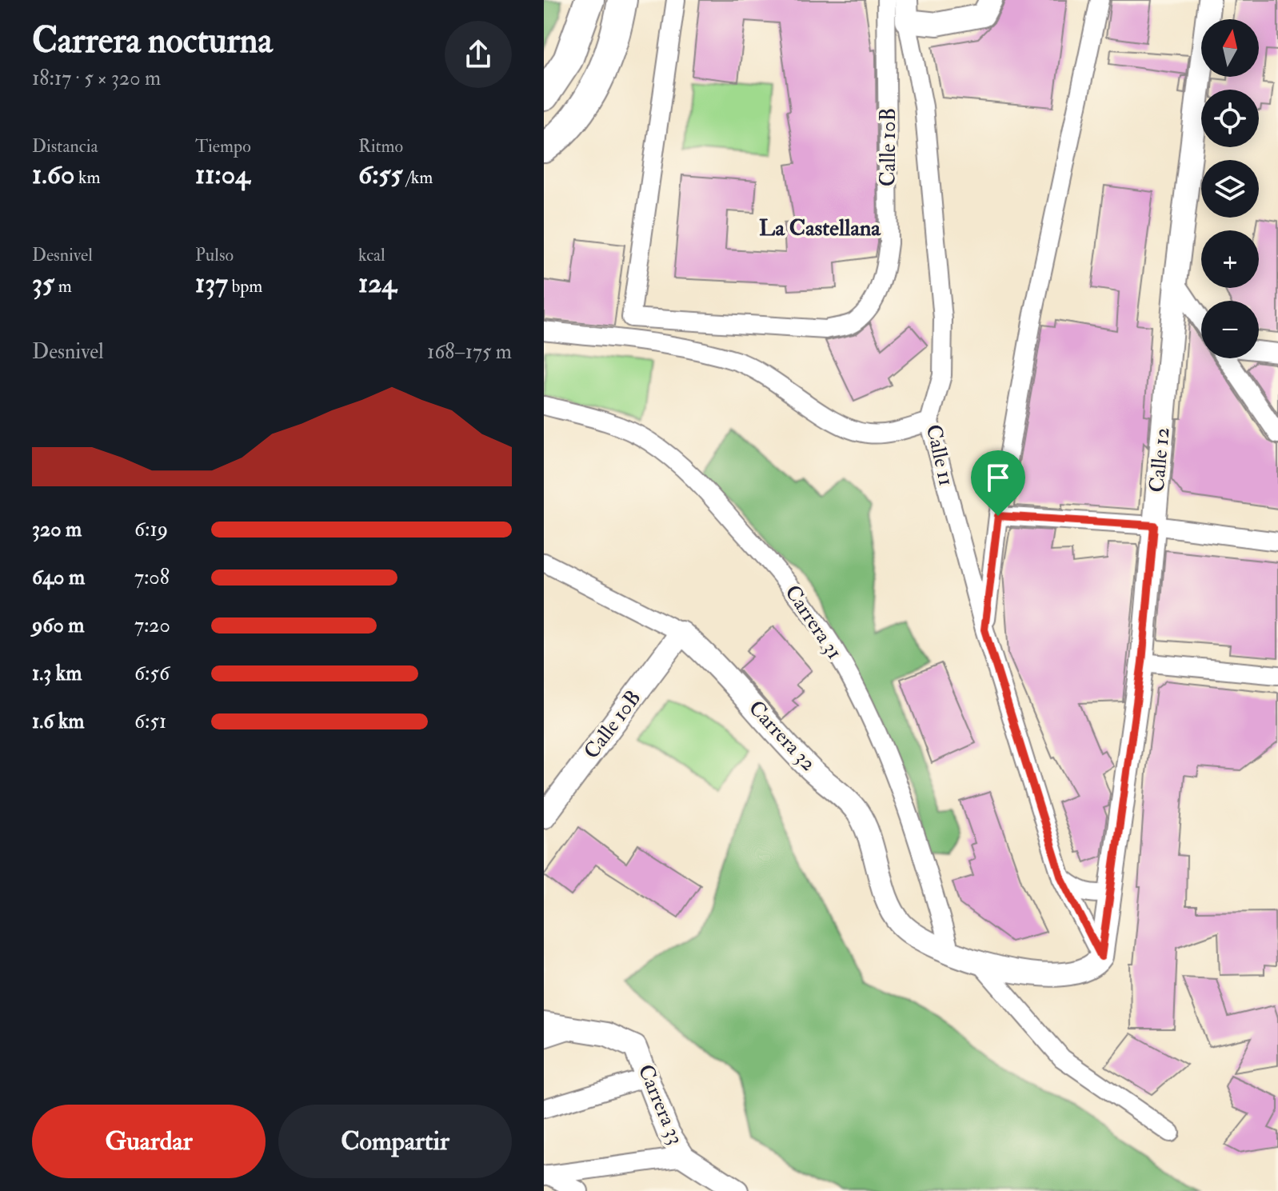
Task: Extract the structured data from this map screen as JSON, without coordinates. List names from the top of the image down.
{
  "streets": {
    "street": [
      "Calle 10B",
      "Calle 11",
      "Calle 12",
      "Carrera 31",
      "Carrera 32",
      "Carrera 33"
    ]
  },
  "crossings": [
    ["Calle 10B", "Carrera 32"],
    ["Calle 11", "Calle 12"],
    ["Carrera 31", "Carrera 32"]
  ],
  "districts": ["La Castellana"],
  "north": "top",
  "page": {
    "heading": ["Carrera nocturna", "18:17 · 5 × 320 m"],
    "map_buttons": ["+", "−"],
    "stats": [
      ["Distancia", "1.60 km"],
      ["Tiempo", "11:04"],
      ["Ritmo", "6:55 /km"],
      ["Desnivel", "35 m"],
      ["Pulso", "137 bpm"],
      ["kcal", "124"]
    ],
    "chart": ["Desnivel", "168–175 m"],
    "list": [
      {
        "name": "320 m",
        "note": "6:19"
      },
      {
        "name": "640 m",
        "note": "7:08"
      },
      {
        "name": "960 m",
        "note": "7:20"
      },
      {
        "name": "1.3 km",
        "note": "6:56"
      },
      {
        "name": "1.6 km",
        "note": "6:51"
      }
    ],
    "buttons": ["Guardar", "Compartir"]
  }
}
